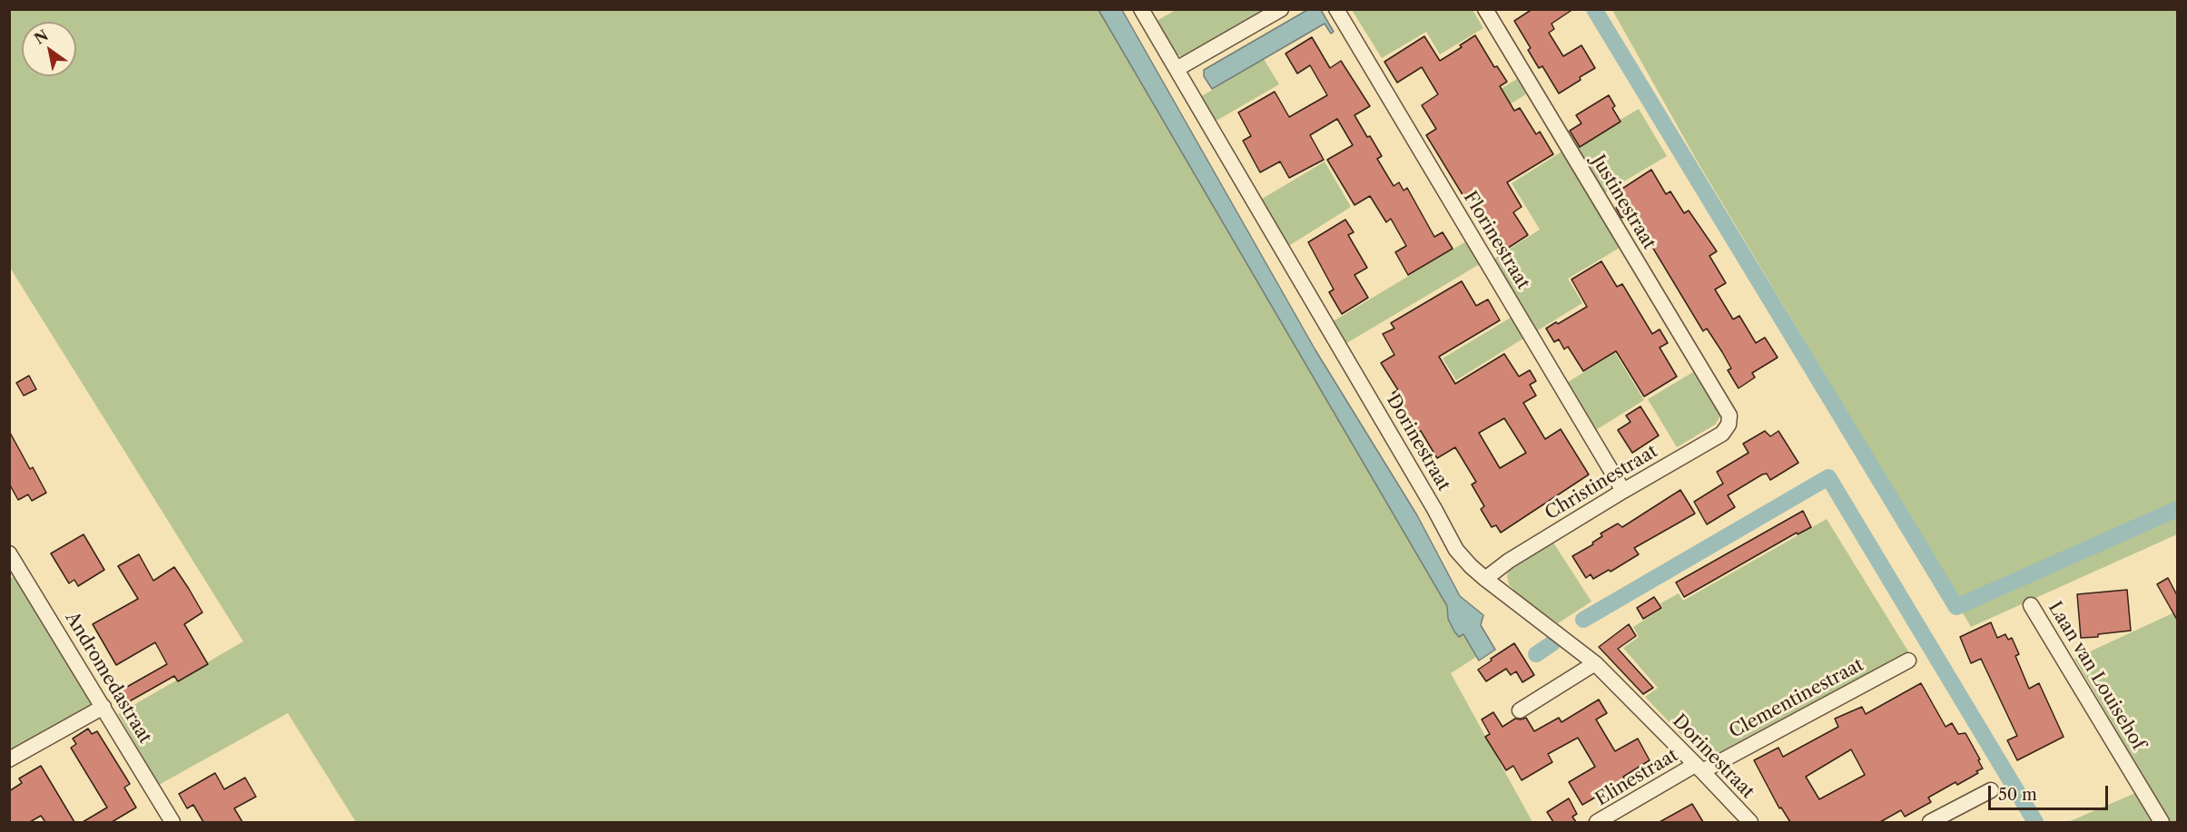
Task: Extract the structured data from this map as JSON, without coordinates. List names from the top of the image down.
{
  "streets": {
    "street": [
      "Justinestraat",
      "Florinestraat",
      "Dorinestraat",
      "Christinestraat",
      "Laan van Louisehof",
      "Andromedastraat",
      "Clementinestraat",
      "Elinestraat"
    ]
  },
  "crossings": [
    ["Justinestraat", "Christinestraat"],
    ["Florinestraat", "Christinestraat"],
    ["Dorinestraat", "Christinestraat"],
    ["Dorinestraat", "Clementinestraat"],
    ["Dorinestraat", "Elinestraat"],
    ["Clementinestraat", "Elinestraat"]
  ],
  "scale_bar": "50 m",
  "north": "top left"
}
